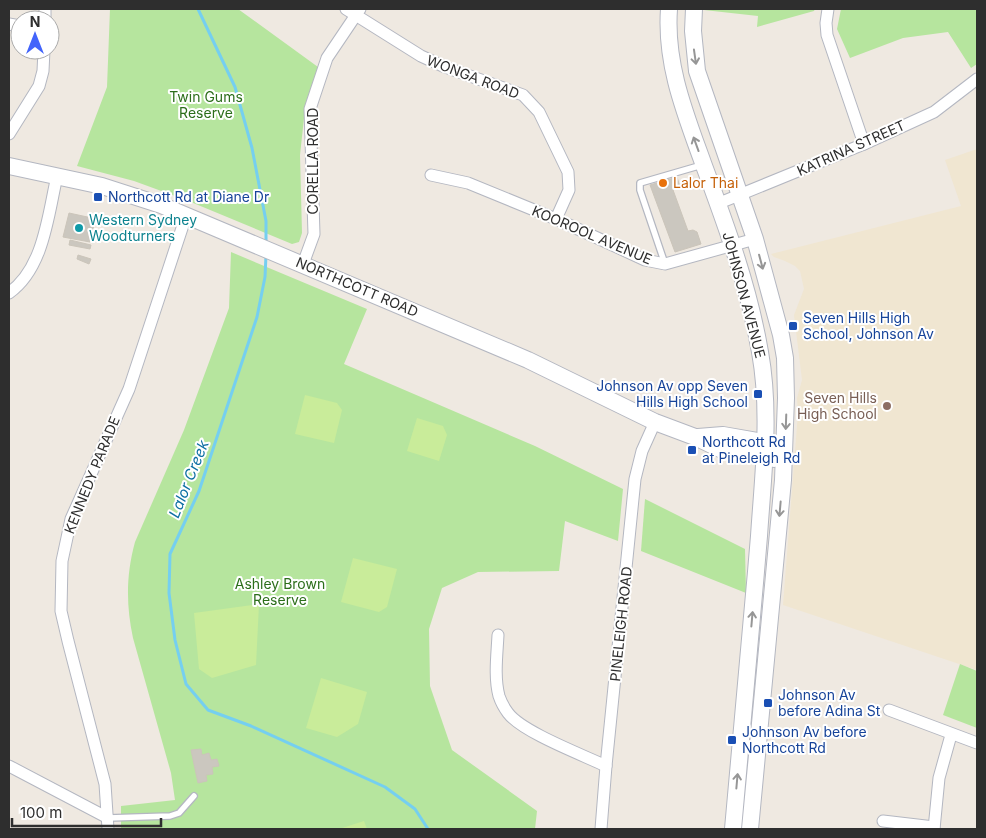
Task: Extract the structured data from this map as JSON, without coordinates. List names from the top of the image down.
{
  "streets": {
    "main road": ["NORTHCOTT ROAD", "JOHNSON AVENUE"],
    "street": [
      "WONGA ROAD",
      "KATRINA STREET",
      "CORELLA ROAD",
      "KOOROOL AVENUE",
      "KENNEDY PARADE",
      "PINELEIGH ROAD"
    ]
  },
  "crossings": [
    ["WONGA ROAD", "CORELLA ROAD"],
    ["WONGA ROAD", "KOOROOL AVENUE"],
    ["KATRINA STREET", "JOHNSON AVENUE"],
    ["CORELLA ROAD", "NORTHCOTT ROAD"],
    ["KOOROOL AVENUE", "JOHNSON AVENUE"],
    ["NORTHCOTT ROAD", "JOHNSON AVENUE"],
    ["NORTHCOTT ROAD", "KENNEDY PARADE"],
    ["NORTHCOTT ROAD", "PINELEIGH ROAD"]
  ],
  "water": ["Lalor Creek"],
  "parks": ["Twin Gums Reserve", "Ashley Brown Reserve"],
  "places": {
    "other": ["Lalor Thai", "Western Sydney Woodturners", "Seven Hills High School"],
    "transit": [
      "Northcott Rd at Diane Dr",
      "Seven Hills High School, Johnson Av",
      "Johnson Av opp Seven Hills High School",
      "Northcott Rd at Pineleigh Rd",
      "Johnson Av before Adina St",
      "Johnson Av before Northcott Rd"
    ]
  },
  "scale_bar": "100 m",
  "north": "top"
}
